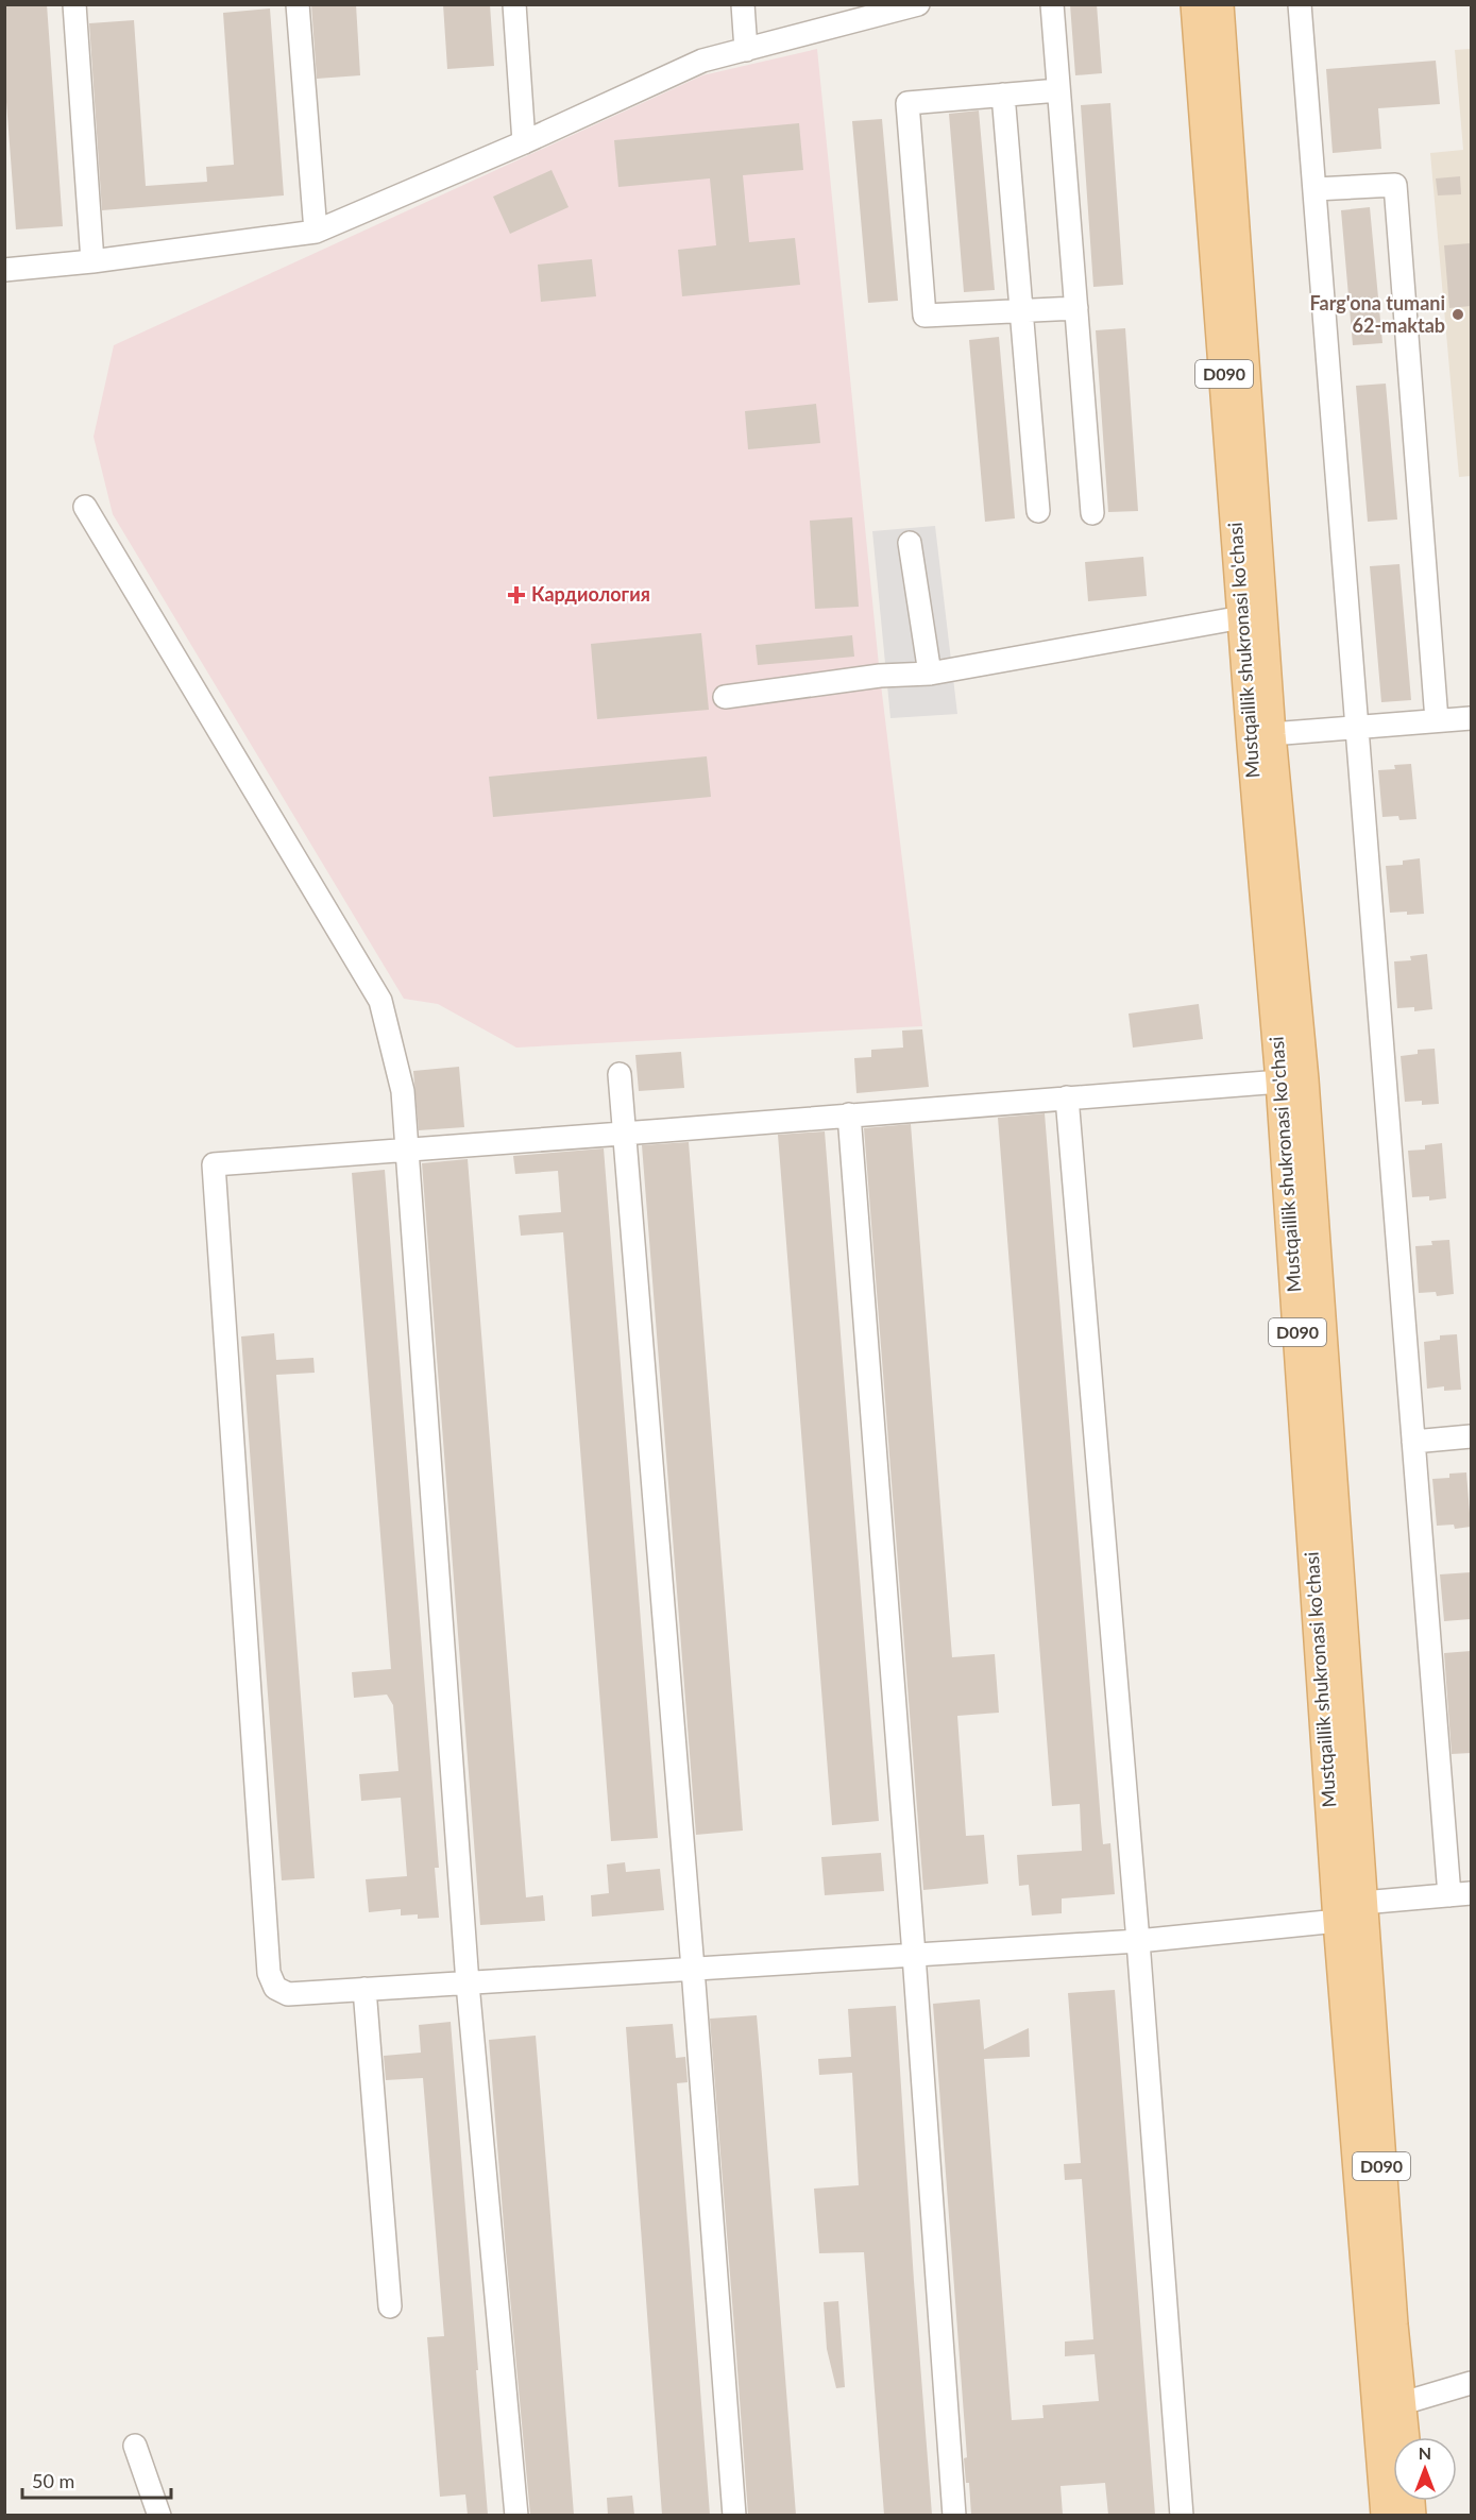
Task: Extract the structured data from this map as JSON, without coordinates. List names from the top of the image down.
{
  "streets": {
    "main road": ["D090", "Mustqaillik shukronasi ko'chasi"]
  },
  "places": {
    "other": ["Farg'ona tumani 62-maktab"],
    "health": ["Кардиология"]
  },
  "scale_bar": "50 m",
  "north": "top"
}
